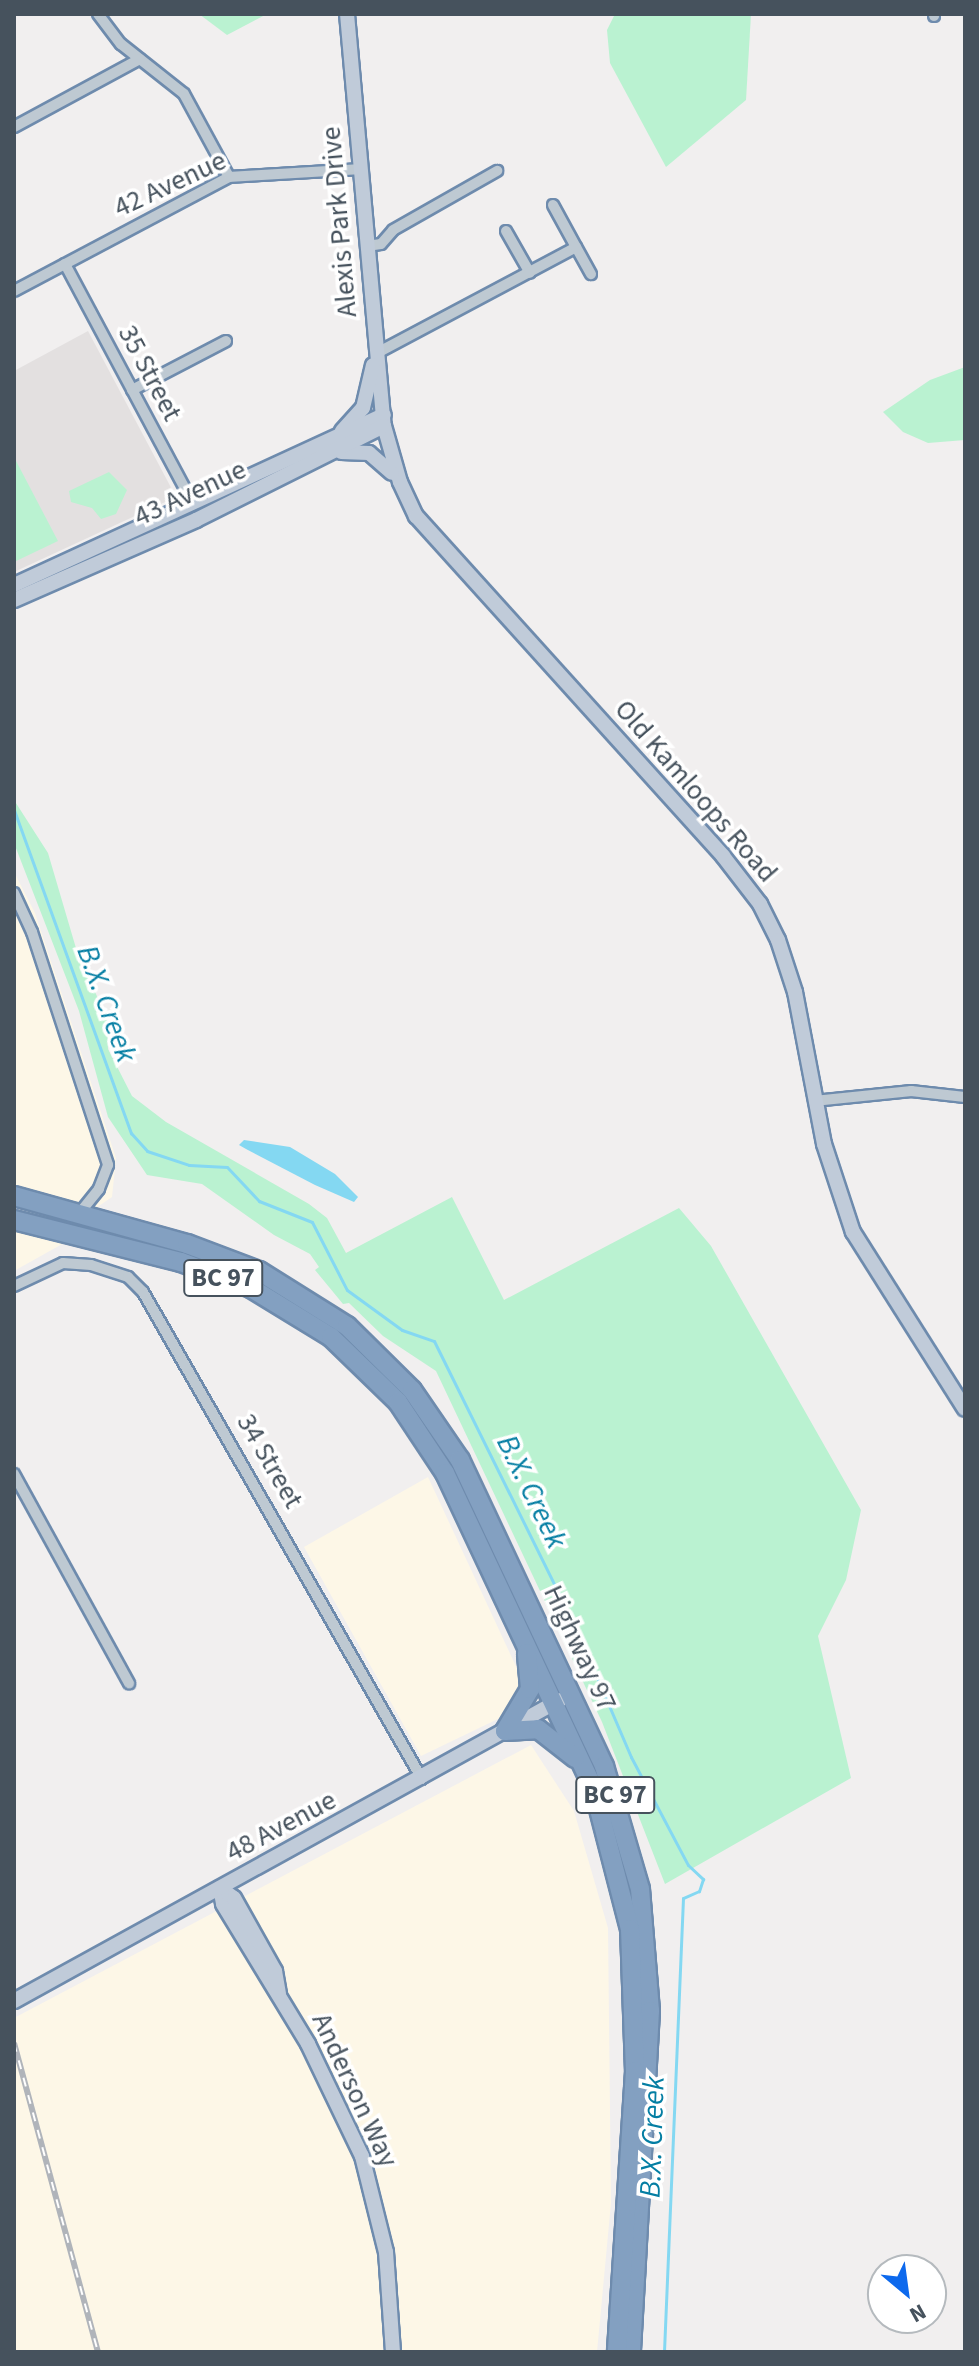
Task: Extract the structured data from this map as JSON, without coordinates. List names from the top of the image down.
{
  "streets": {
    "highway": ["BC 97", "Highway 97"],
    "street": [
      "42 Avenue",
      "Alexis Park Drive",
      "35 Street",
      "43 Avenue",
      "Old Kamloops Road",
      "34 Street",
      "48 Avenue",
      "Anderson Way"
    ]
  },
  "crossings": [
    ["42 Avenue", "Alexis Park Drive"],
    ["42 Avenue", "35 Street"],
    ["Alexis Park Drive", "43 Avenue"],
    ["Alexis Park Drive", "Old Kamloops Road"],
    ["35 Street", "43 Avenue"],
    ["43 Avenue", "Old Kamloops Road"],
    ["34 Street", "48 Avenue"],
    ["Highway 97", "48 Avenue"],
    ["48 Avenue", "Anderson Way"]
  ],
  "water": ["B.X. Creek"],
  "north": "bottom right"
}
